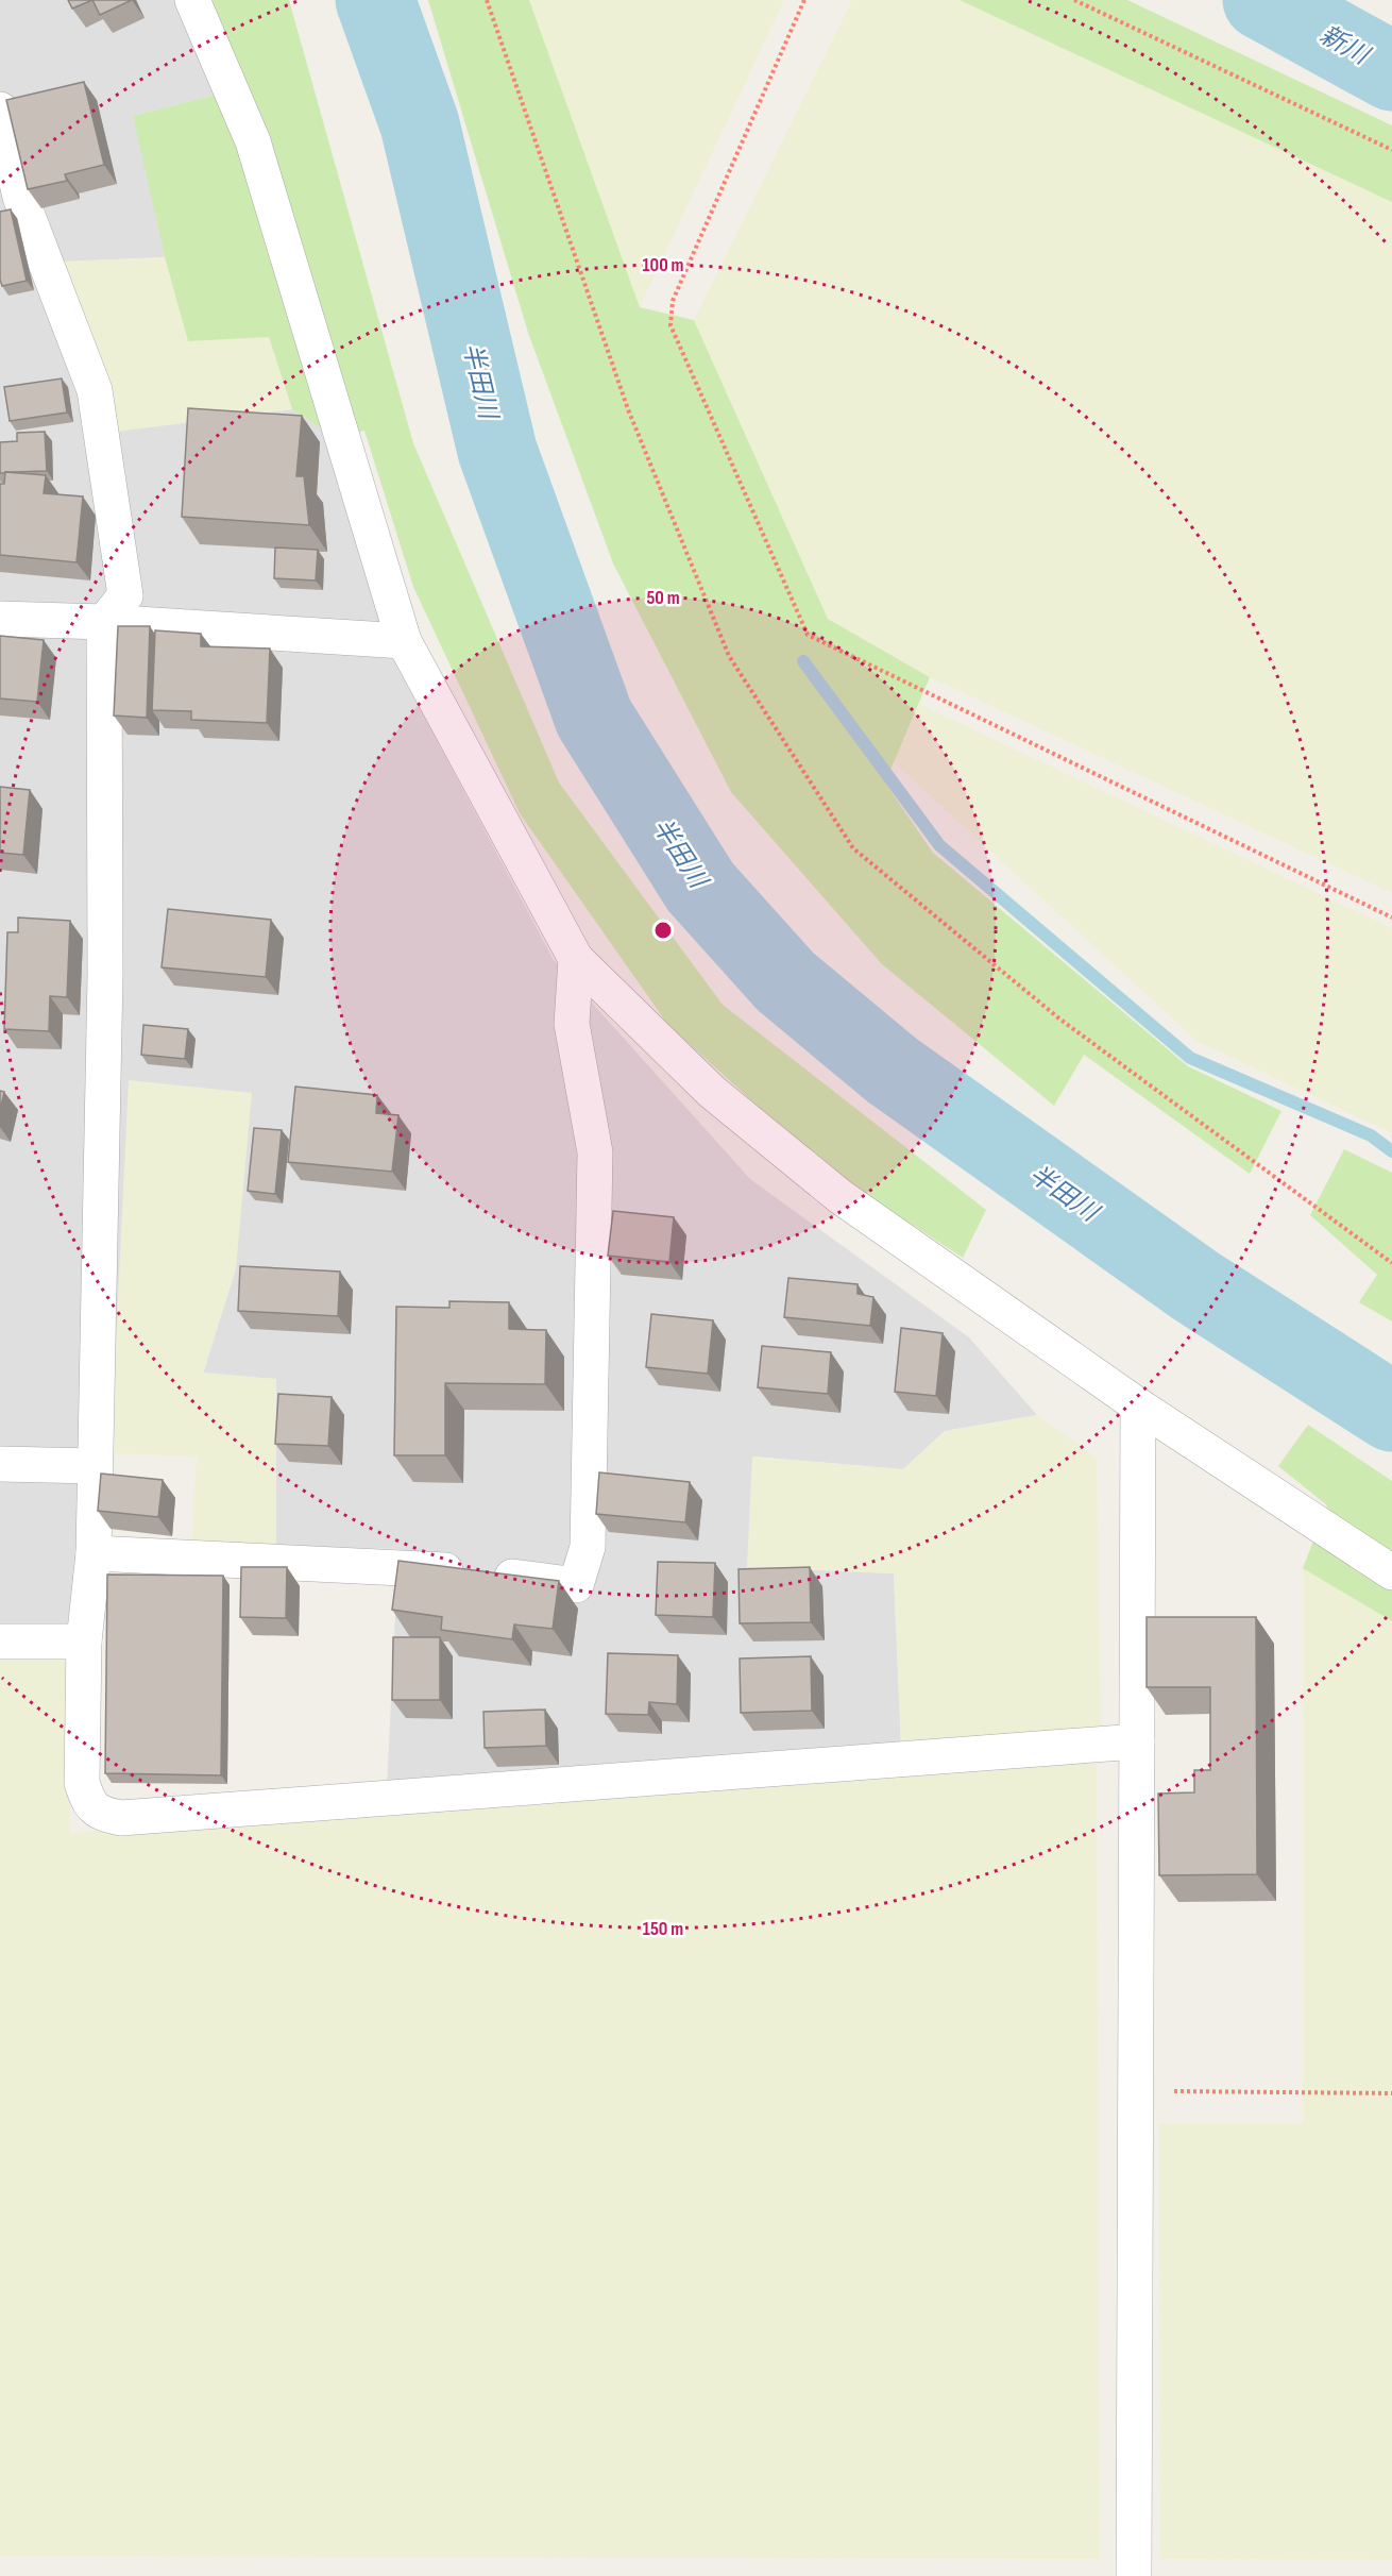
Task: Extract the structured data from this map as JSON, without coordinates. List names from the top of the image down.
{
  "water": ["新川", "半田川"],
  "rings": ["100 m", "50 m", "150 m"]
}
